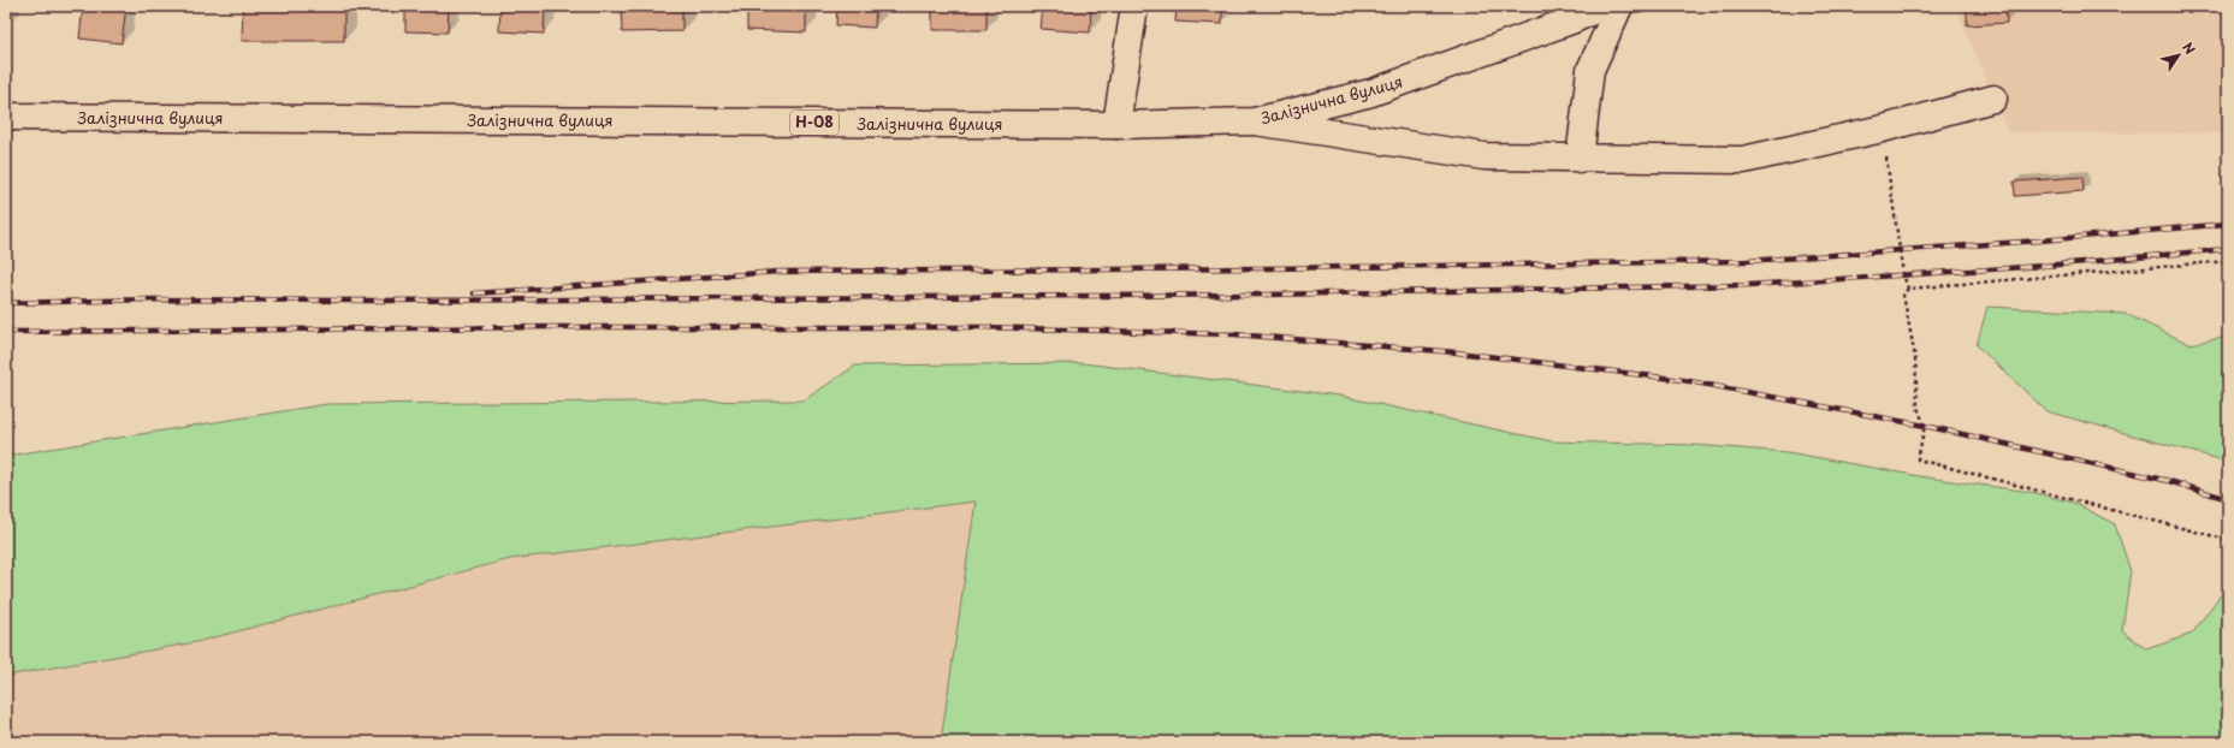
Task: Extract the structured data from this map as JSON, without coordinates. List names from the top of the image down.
{
  "streets": {
    "main road": ["Залізнична вулиця", "Н-08"]
  },
  "north": "top right"
}
